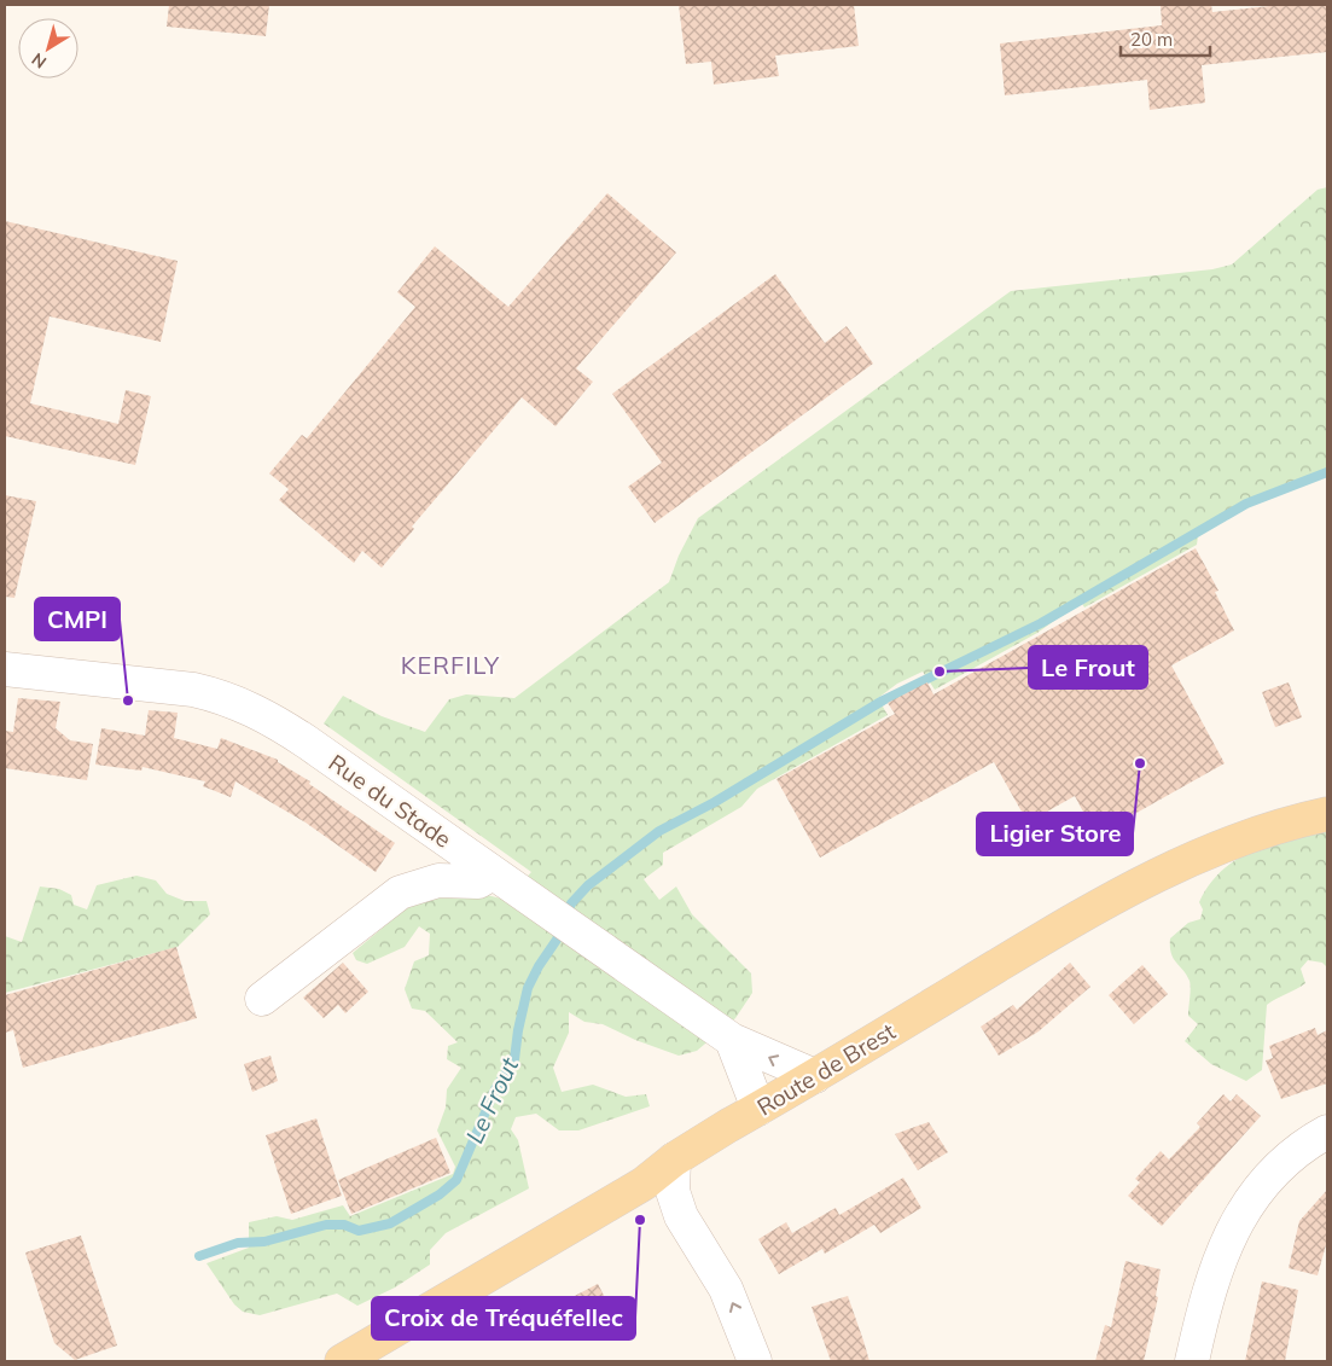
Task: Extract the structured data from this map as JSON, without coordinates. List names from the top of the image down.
{
  "streets": {
    "main road": ["Route de Brest"],
    "street": ["Rue du Stade"]
  },
  "crossings": [
    ["Rue du Stade", "Route de Brest"]
  ],
  "districts": ["KERFILY"],
  "water": ["Le Frout"],
  "places": [
    "Le Frout",
    "CMPI",
    "Ligier Store",
    "Croix de Tréquéfellec"
  ],
  "scale_bar": "20 m",
  "north": "bottom left"
}
